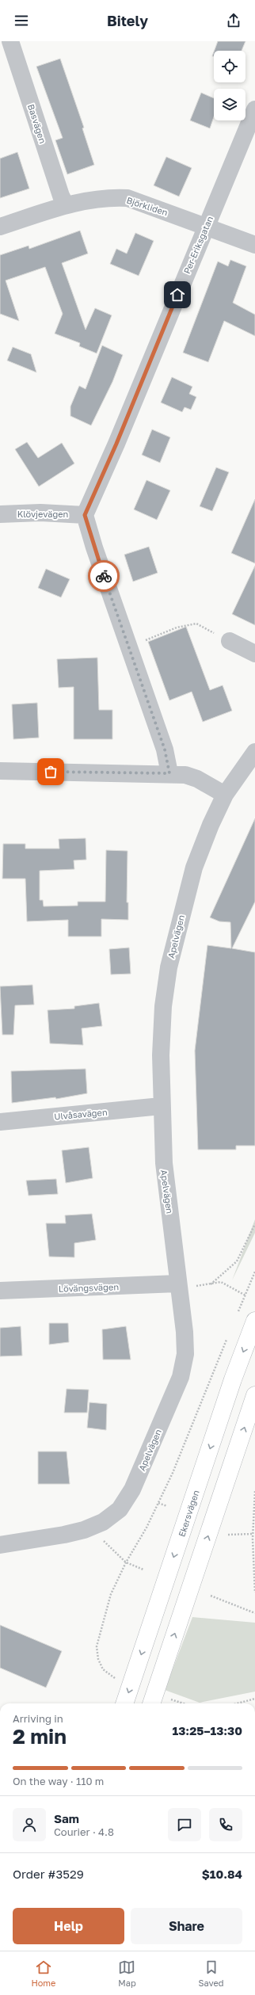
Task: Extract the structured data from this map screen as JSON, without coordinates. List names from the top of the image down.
{
  "streets": {
    "main road": ["Ekersvägen"],
    "street": [
      "Basvägen",
      "Björkliden",
      "Per-Eriksgatan",
      "Klövjevägen",
      "Apelvägen",
      "Ulvåsavägen",
      "Lövängsvägen"
    ]
  },
  "crossings": [
    ["Basvägen", "Björkliden"],
    ["Björkliden", "Per-Eriksgatan"],
    ["Per-Eriksgatan", "Klövjevägen"],
    ["Apelvägen", "Ulvåsavägen"],
    ["Apelvägen", "Lövängsvägen"]
  ],
  "page": {
    "header": "Bitely",
    "heading": ["2 min", "Arriving in", "13:25–13:30"],
    "panel": [
      "Sam",
      "Courier · 4.8",
      "Order #3529",
      "$10.84"
    ],
    "bar": "On the way · 110 m",
    "buttons": ["Help", "Share"],
    "tabs": ["Home", "Map", "Saved"]
  }
}
